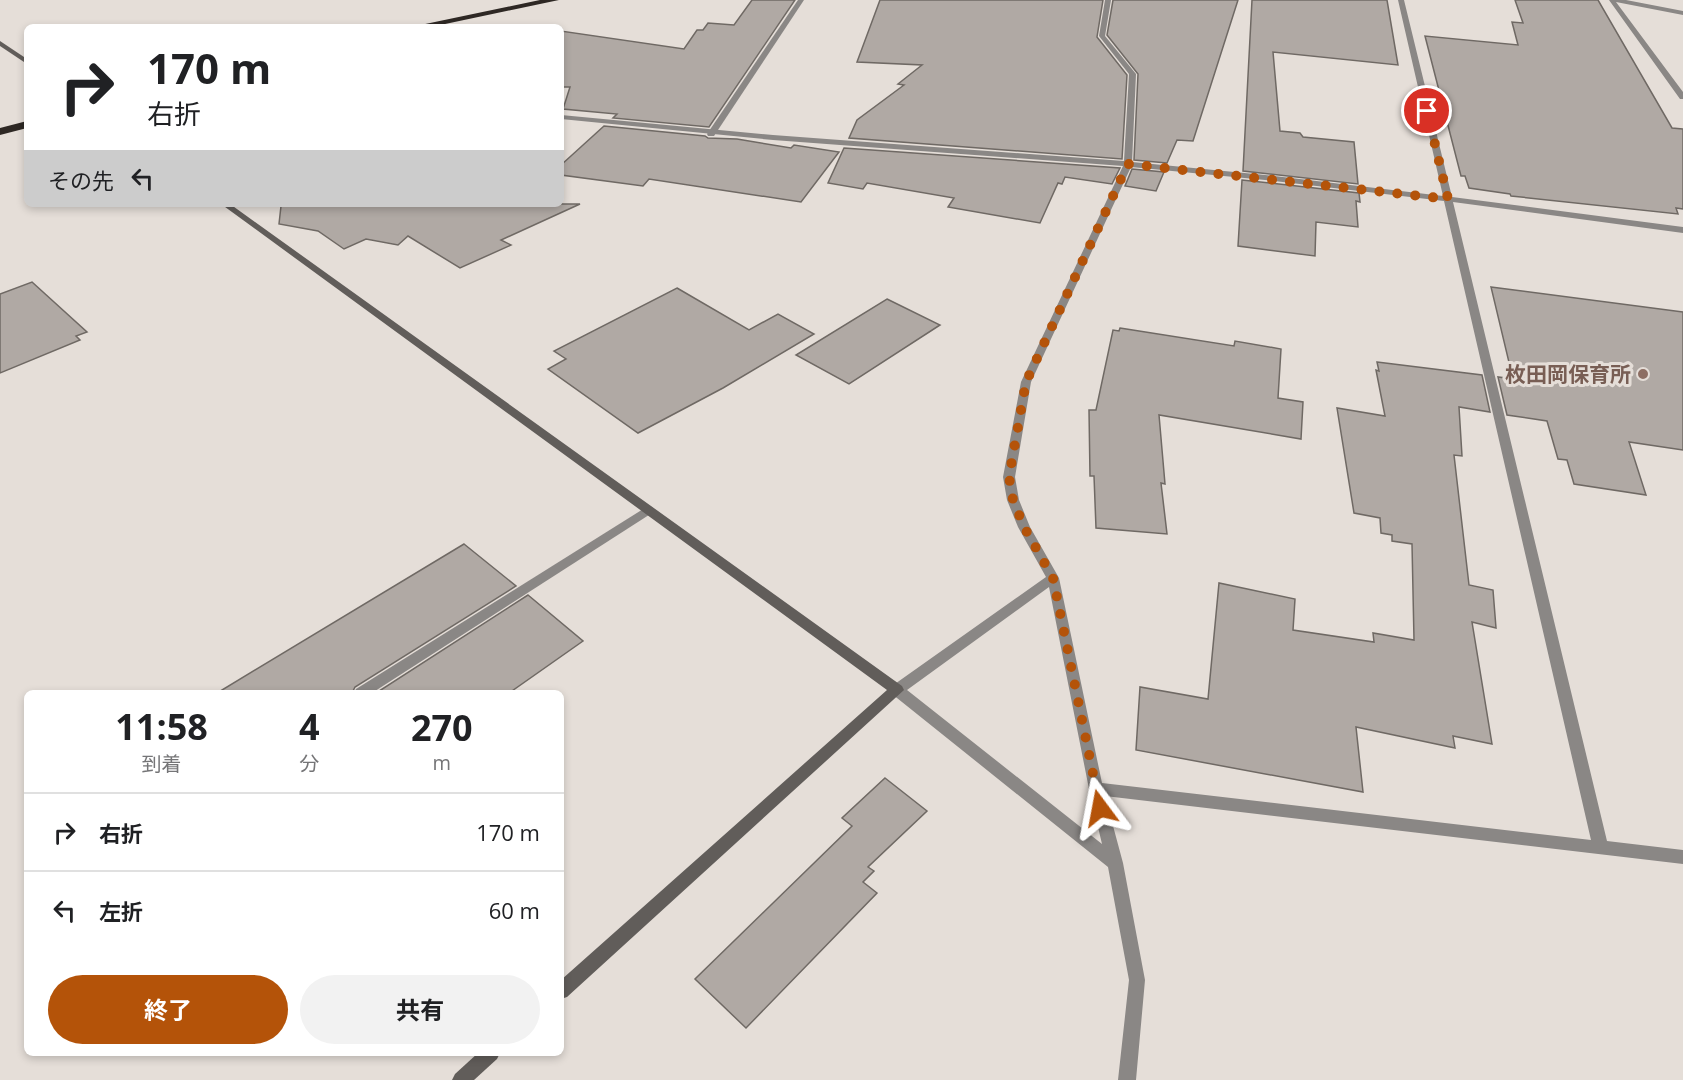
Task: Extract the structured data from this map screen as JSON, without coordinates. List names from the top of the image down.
{
  "places": ["枚田岡保育所"],
  "page": {
    "turn": ["170 m", "右折"],
    "then": "その先",
    "eta": [
      "11:58",
      "到着",
      "4",
      "分",
      "270",
      "m"
    ],
    "list": [
      {
        "name": "右折",
        "value": "170 m"
      },
      {
        "name": "左折",
        "value": "60 m"
      }
    ],
    "buttons": ["終了", "共有"]
  }
}
